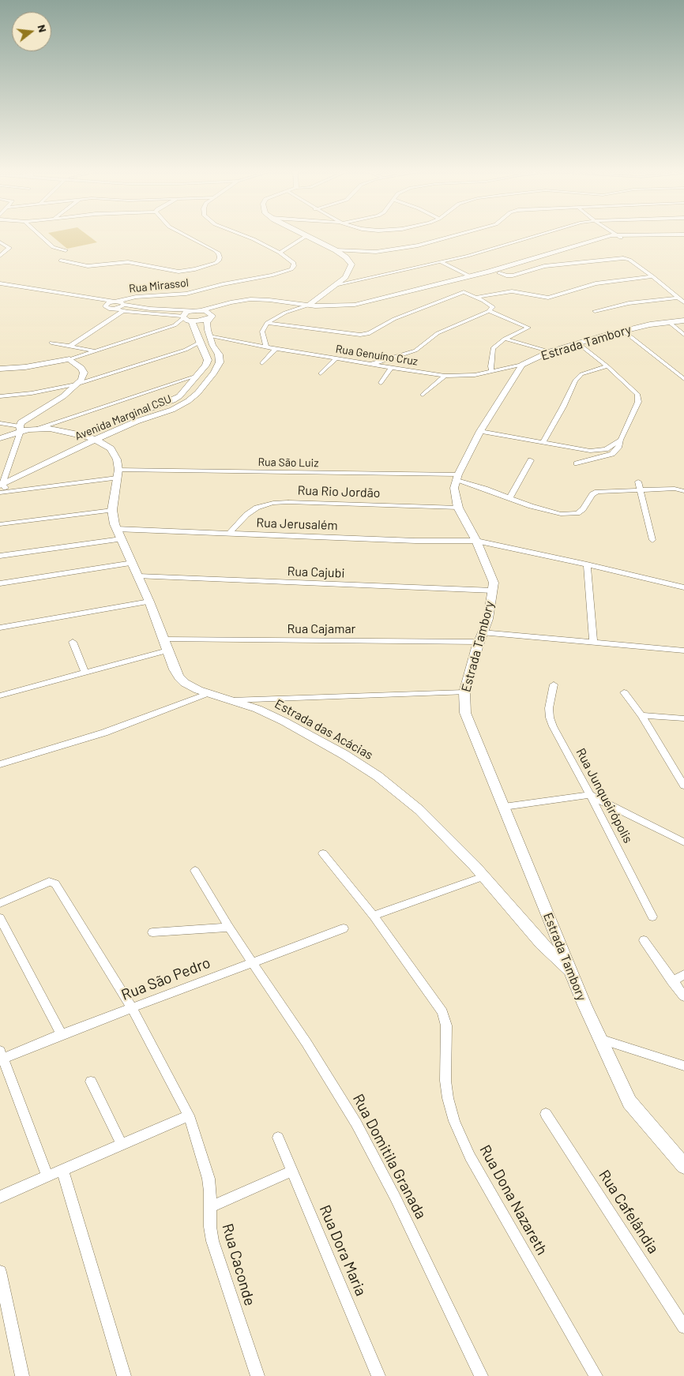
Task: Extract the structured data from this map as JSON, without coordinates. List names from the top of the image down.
{
  "streets": {
    "main road": ["Estrada Tambory", "Avenida Marginal CSU", "Estrada das Acácias"],
    "street": [
      "Rua Mirassol",
      "Rua Genuíno Cruz",
      "Rua São Luiz",
      "Rua Rio Jordão",
      "Rua Jerusalém",
      "Rua Cajubi",
      "Rua Cajamar",
      "Rua Junqueirópolis",
      "Rua São Pedro",
      "Rua Domitila Granada",
      "Rua Dona Nazareth",
      "Rua Cafelândia",
      "Rua Dora Maria",
      "Rua Caconde"
    ]
  },
  "crossings": [
    ["Estrada Tambory", "Rua Genuíno Cruz"],
    ["Estrada Tambory", "Rua São Luiz"],
    ["Estrada Tambory", "Rua Rio Jordão"],
    ["Estrada Tambory", "Rua Jerusalém"],
    ["Estrada Tambory", "Rua Cajubi"],
    ["Estrada Tambory", "Rua Cajamar"],
    ["Estrada Tambory", "Estrada das Acácias"],
    ["Rua Genuíno Cruz", "Avenida Marginal CSU"],
    ["Avenida Marginal CSU", "Rua São Luiz"],
    ["Avenida Marginal CSU", "Estrada das Acácias"],
    ["Rua São Luiz", "Estrada das Acácias"],
    ["Rua Rio Jordão", "Rua Jerusalém"],
    ["Rua Jerusalém", "Estrada das Acácias"],
    ["Rua Cajubi", "Estrada das Acácias"],
    ["Rua Cajamar", "Estrada das Acácias"],
    ["Rua São Pedro", "Rua Domitila Granada"],
    ["Rua São Pedro", "Rua Caconde"]
  ],
  "north": "right"
}
